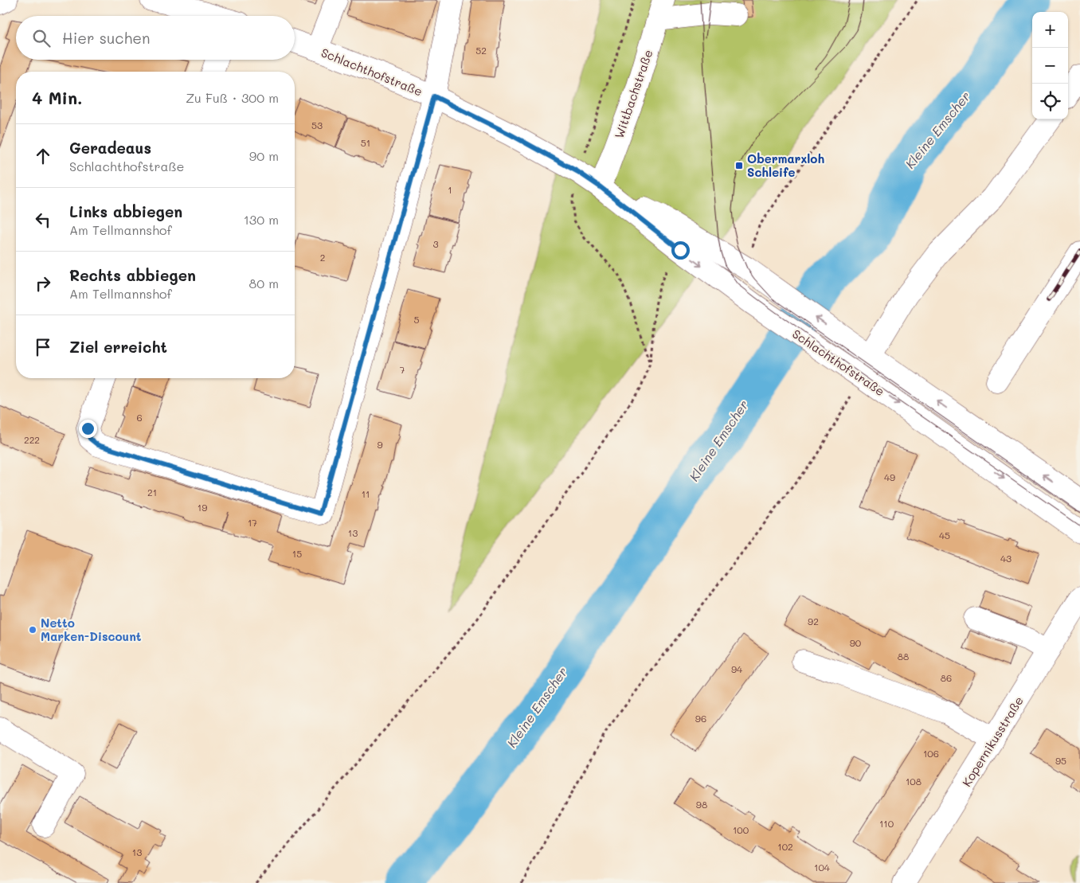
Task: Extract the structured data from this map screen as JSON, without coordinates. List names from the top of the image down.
{
  "streets": {
    "street": ["Schlachthofstraße", "Wittbachstraße", "Kopernikusstraße"]
  },
  "crossings": [
    ["Schlachthofstraße", "Wittbachstraße"]
  ],
  "water": ["Kleine Emscher"],
  "places": {
    "transit": ["Obermarxloh Schleife"],
    "other": ["Netto Marken-Discount"]
  },
  "house_numbers": [
    "52",
    "53",
    "51",
    "1",
    "3",
    "2",
    "5",
    "7",
    "6",
    "222",
    "9",
    "49",
    "21",
    "11",
    "19",
    "17",
    "13",
    "45",
    "15",
    "43",
    "92",
    "90",
    "88",
    "94",
    "86",
    "96",
    "106",
    "95",
    "108",
    "98",
    "110",
    "100",
    "102",
    "13",
    "104"
  ],
  "page": {
    "map_buttons": ["+", "−"],
    "search": "Hier suchen",
    "heading": ["4 Min.", "Zu Fuß · 300 m"],
    "list": [
      ["Geradeaus", "Schlachthofstraße", "90 m"],
      ["Links abbiegen", "Am Tellmannshof", "130 m"],
      ["Rechts abbiegen", "Am Tellmannshof", "80 m"],
      "Ziel erreicht"
    ]
  }
}
